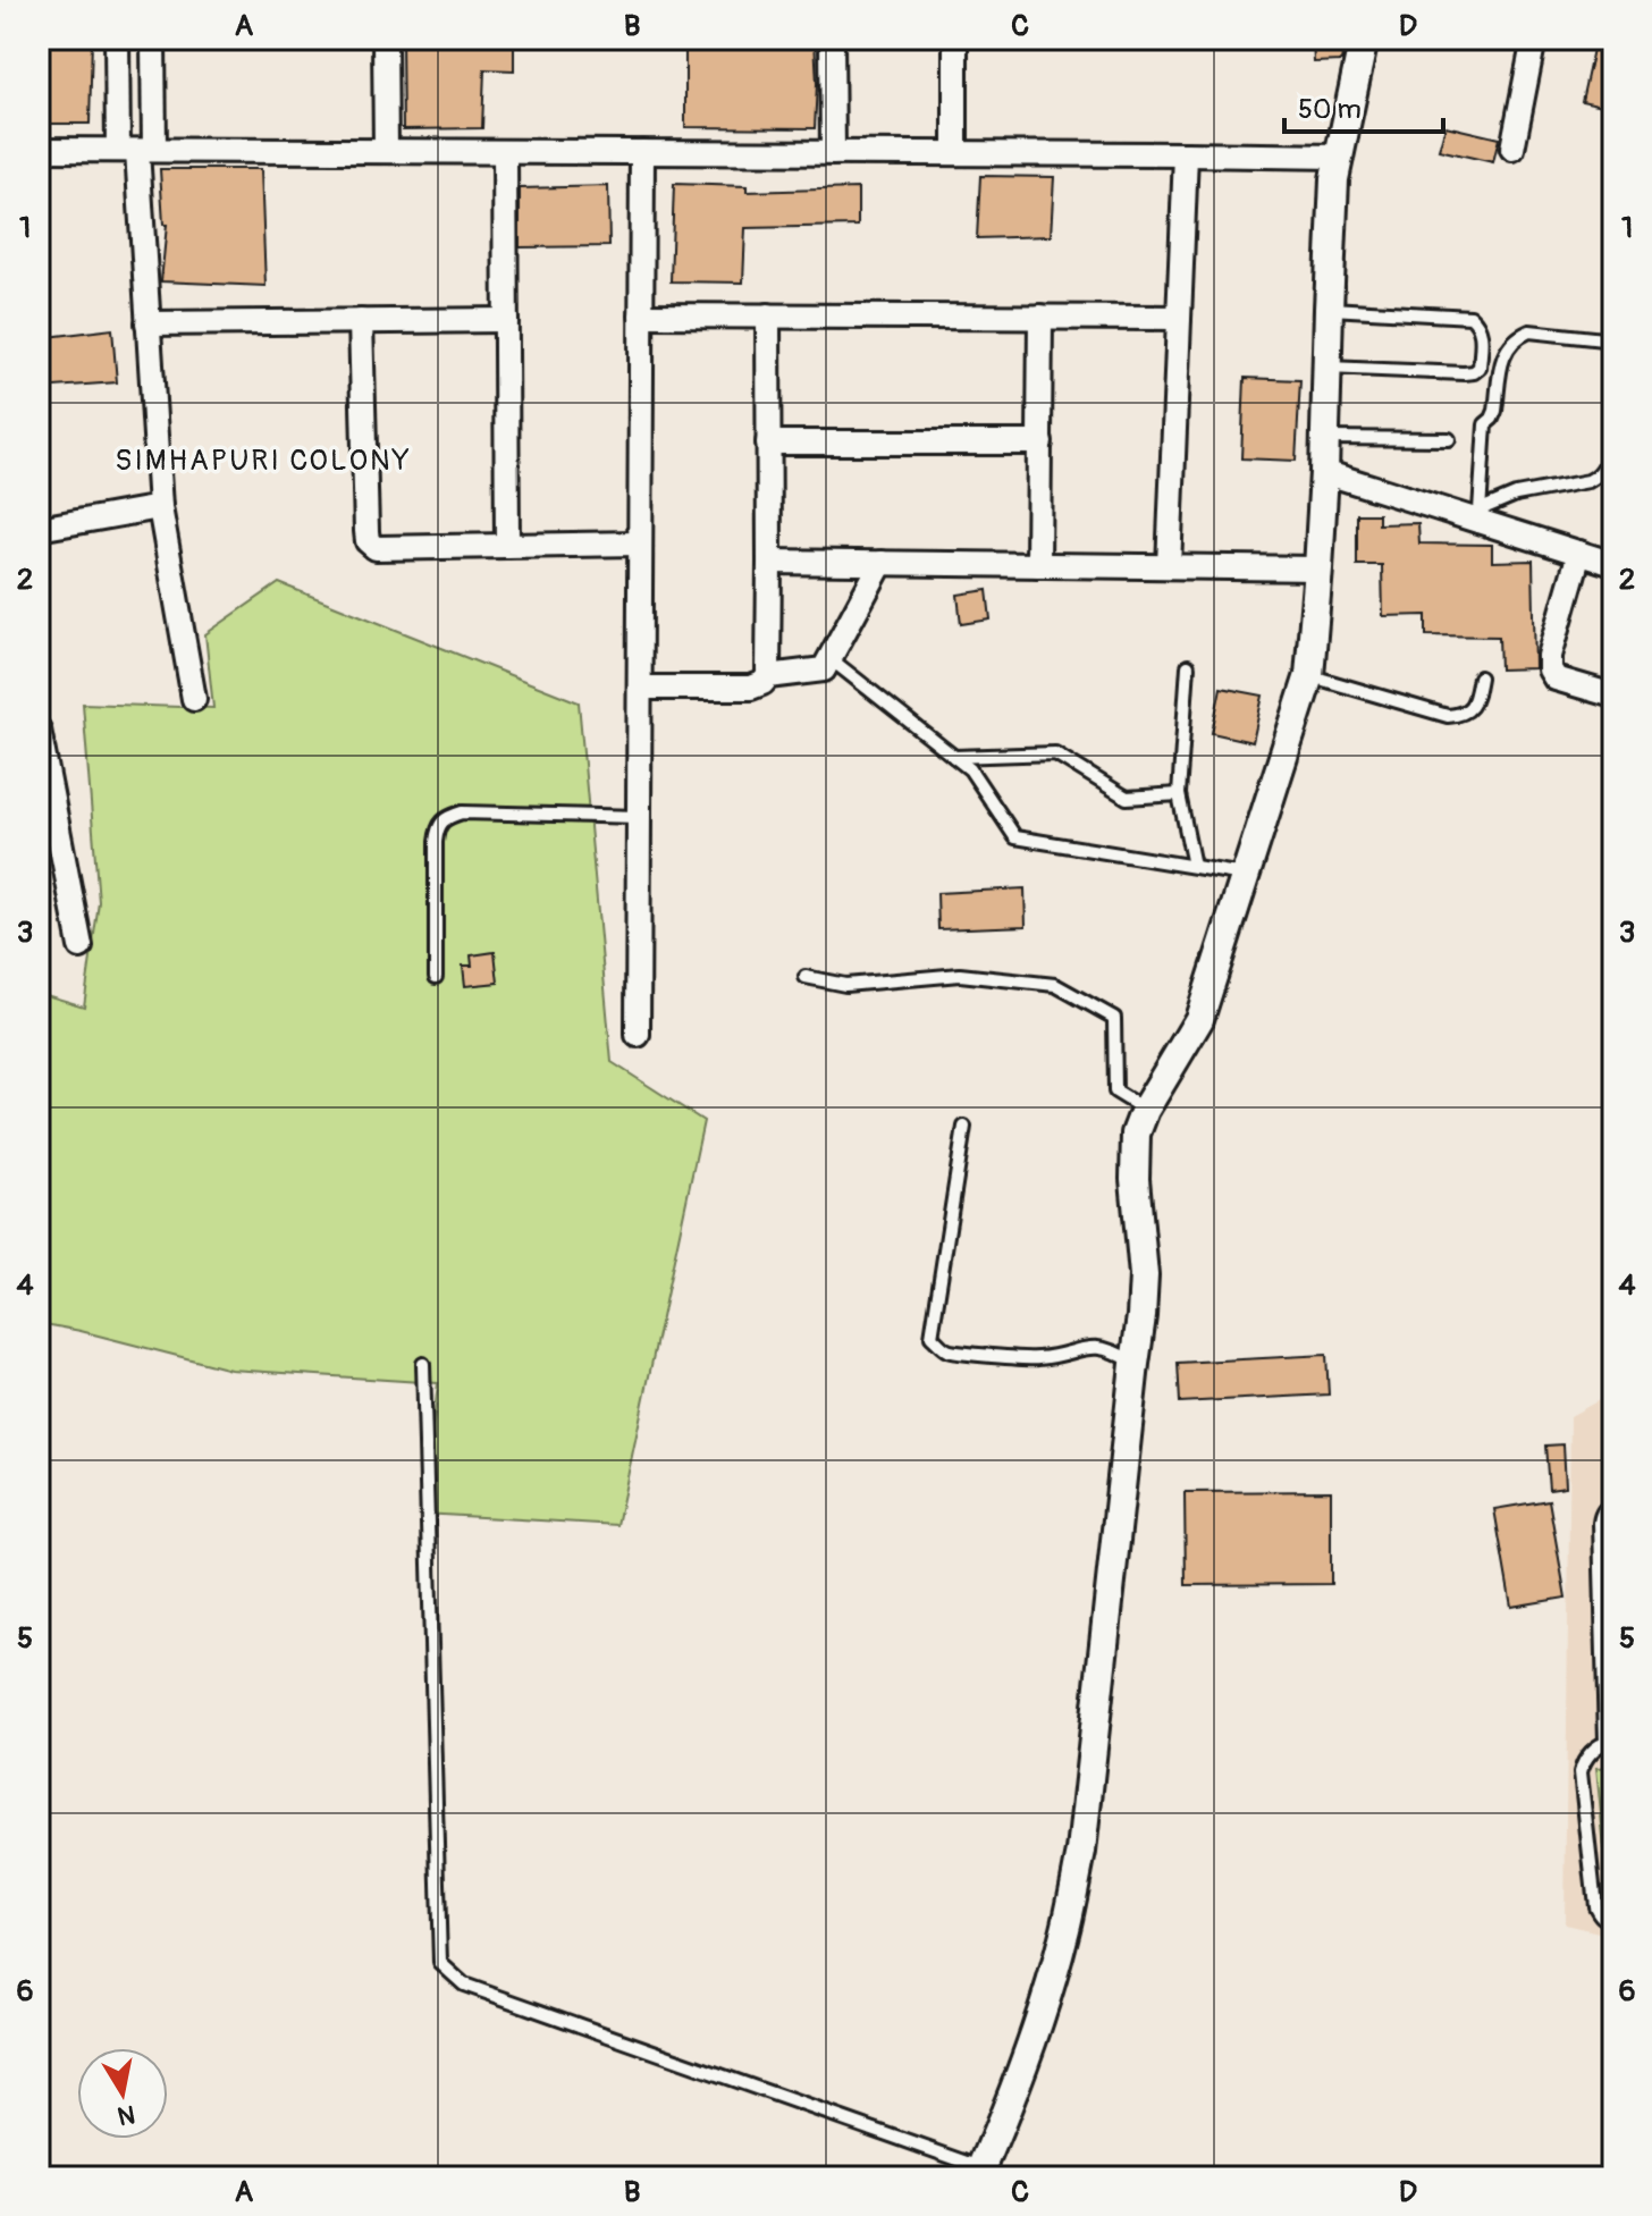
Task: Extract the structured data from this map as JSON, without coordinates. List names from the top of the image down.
{
  "districts": ["SIMHAPURI COLONY"],
  "scale_bar": "50 m",
  "north": "bottom",
  "grid": {
    "columns": [
      "A",
      "B",
      "C",
      "D"
    ],
    "rows": [
      "1",
      "2",
      "3",
      "4",
      "5",
      "6"
    ]
  }
}
